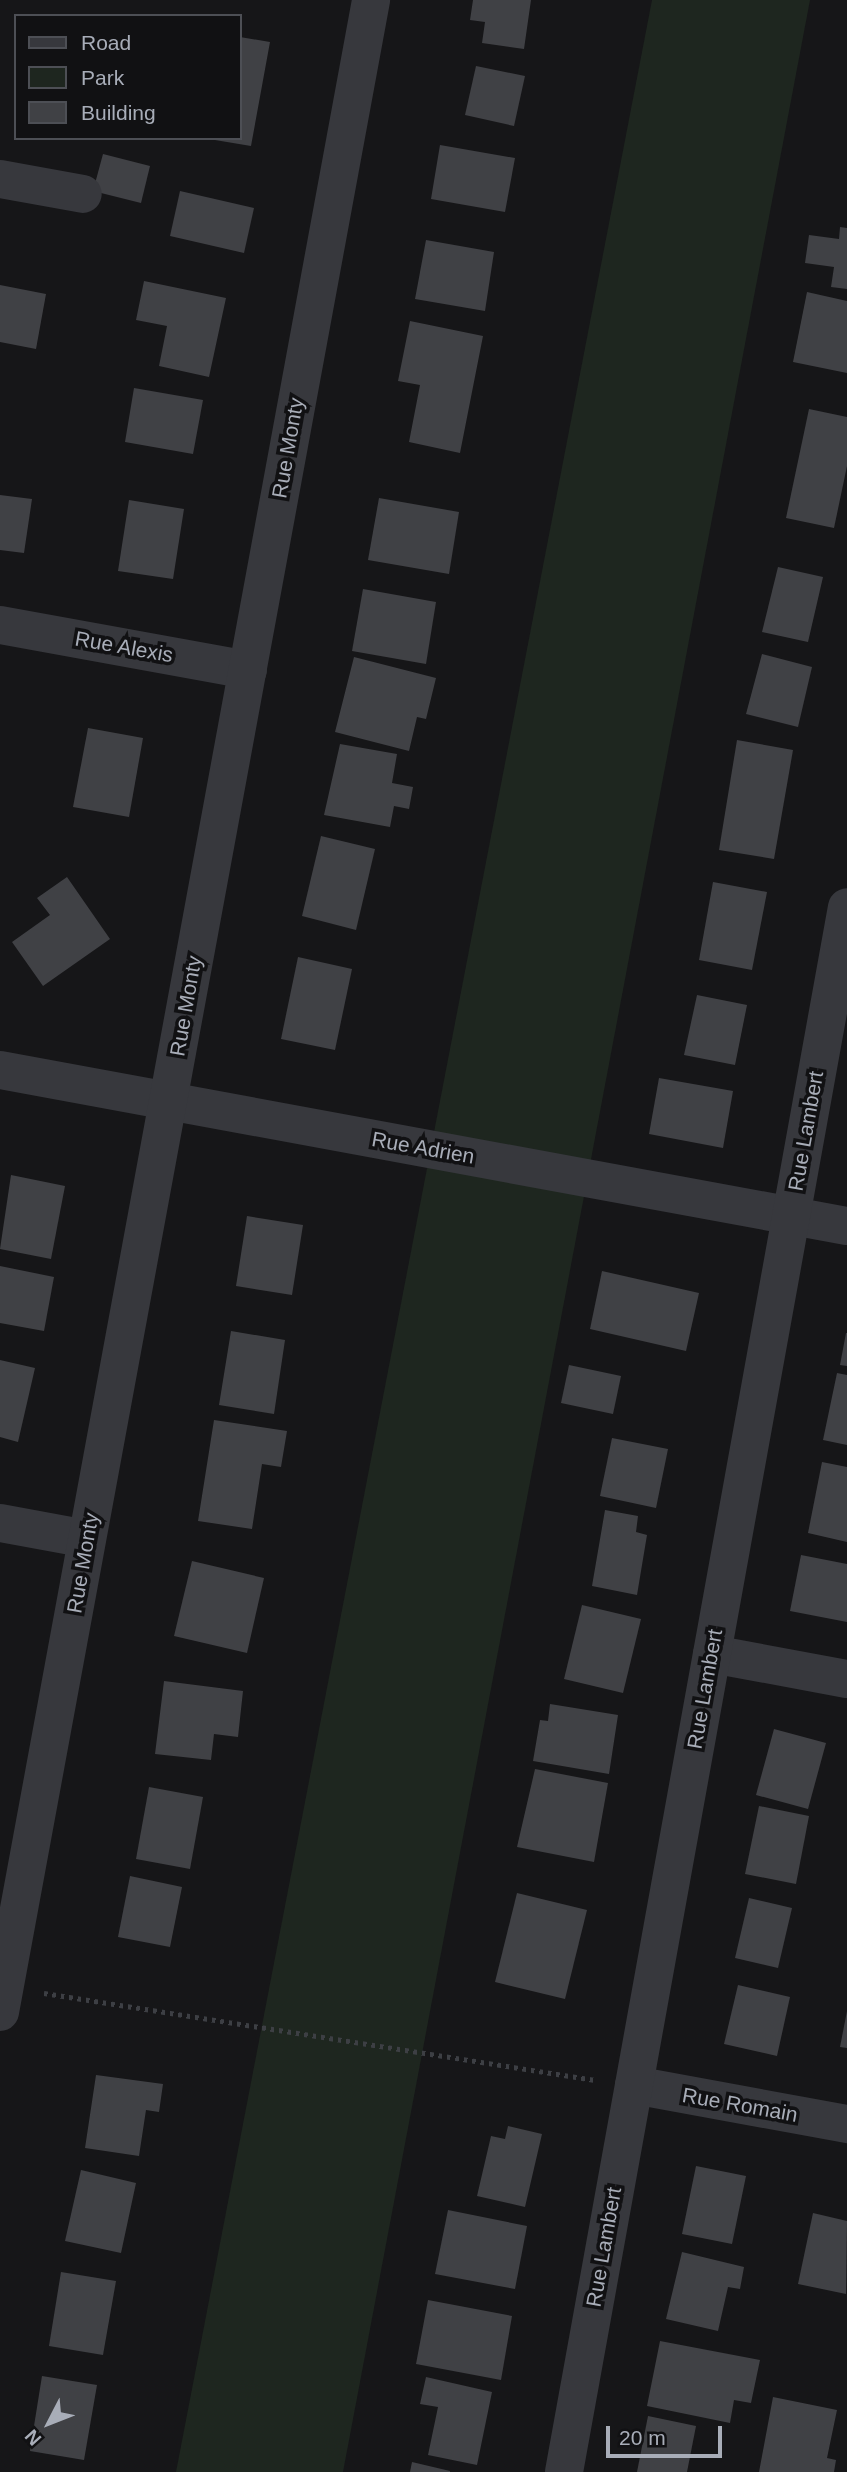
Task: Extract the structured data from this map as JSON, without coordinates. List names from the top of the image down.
{
  "streets": {
    "street": [
      "Rue Monty",
      "Rue Alexis",
      "Rue Lambert",
      "Rue Adrien",
      "Rue Romain"
    ]
  },
  "crossings": [
    ["Rue Monty", "Rue Alexis"],
    ["Rue Monty", "Rue Adrien"],
    ["Rue Lambert", "Rue Adrien"],
    ["Rue Lambert", "Rue Romain"]
  ],
  "legend": ["Road", "Park", "Building"],
  "scale_bar": "20 m",
  "north": "bottom left"
}
